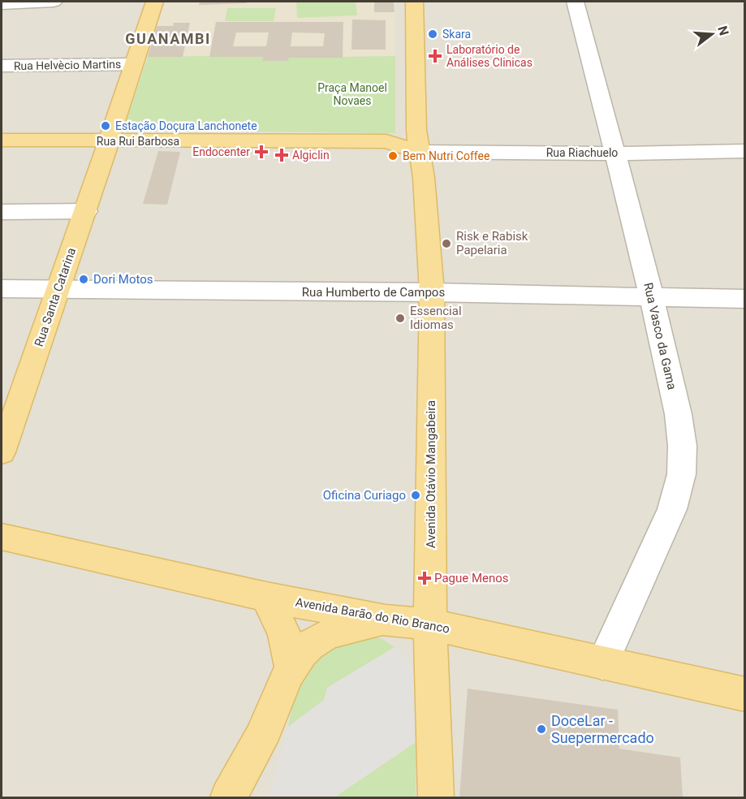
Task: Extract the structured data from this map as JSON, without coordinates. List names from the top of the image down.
{
  "streets": {
    "main road": [
      "Rua Rui Barbosa",
      "Rua Santa Catarina",
      "Avenida Otávio Mangabeira",
      "Avenida Barão do Rio Branco"
    ],
    "street": [
      "Rua Helvècio Martins",
      "Rua Riachuelo",
      "Rua Humberto de Campos",
      "Rua Vasco da Gama"
    ]
  },
  "crossings": [
    ["Rua Helvècio Martins", "Rua Santa Catarina"],
    ["Rua Rui Barbosa", "Rua Riachuelo"],
    ["Rua Rui Barbosa", "Rua Santa Catarina"],
    ["Rua Rui Barbosa", "Avenida Otávio Mangabeira"],
    ["Rua Riachuelo", "Rua Vasco da Gama"],
    ["Rua Riachuelo", "Avenida Otávio Mangabeira"],
    ["Rua Humberto de Campos", "Rua Santa Catarina"],
    ["Rua Humberto de Campos", "Rua Vasco da Gama"],
    ["Rua Humberto de Campos", "Avenida Otávio Mangabeira"],
    ["Rua Vasco da Gama", "Avenida Barão do Rio Branco"],
    ["Avenida Otávio Mangabeira", "Avenida Barão do Rio Branco"]
  ],
  "districts": ["GUANAMBI"],
  "parks": ["Praça Manoel Novaes"],
  "places": {
    "other": [
      "Skara",
      "Estação Doçura Lanchonete",
      "Bem Nutri Coffee",
      "Risk e Rabisk Papelaria",
      "Dori Motos",
      "Essencial Idiomas",
      "Oficina Curiago",
      "DoceLar - Suepermercado"
    ],
    "health": [
      "Laboratório de Análises Clinicas",
      "Endocenter",
      "Algiclin",
      "Pague Menos"
    ]
  },
  "north": "right"
}
